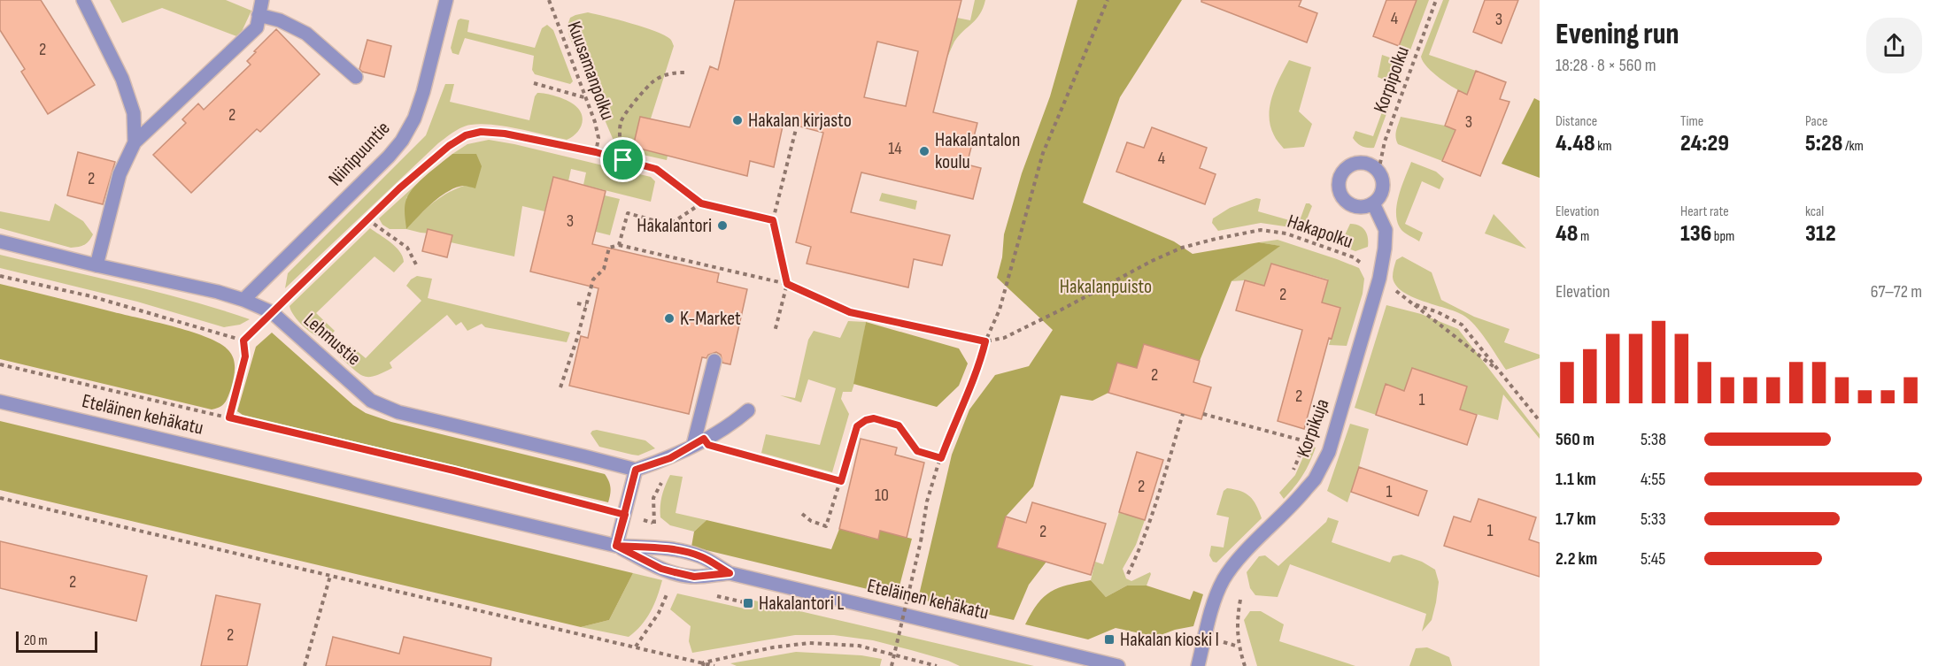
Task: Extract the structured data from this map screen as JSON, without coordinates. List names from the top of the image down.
{
  "streets": {
    "street": [
      "Niinipuuntie",
      "Lehmustie",
      "Eteläinen kehäkatu",
      "Korpikuja"
    ],
    "path": ["Kuusamanpolku", "Korpipolku", "Hakapolku"]
  },
  "crossings": [
    ["Korpipolku", "Korpikuja"],
    ["Niinipuuntie", "Lehmustie"],
    ["Hakapolku", "Korpikuja"]
  ],
  "parks": ["Hakalanpuisto"],
  "places": {
    "other": [
      "Hakalan kirjasto",
      "Hakalantalon koulu",
      "Hakalantori",
      "K-Market"
    ],
    "transit": ["Hakalantori L", "Hakalan kioski I"]
  },
  "house_numbers": [
    "4",
    "3",
    "2",
    "2",
    "3",
    "14",
    "4",
    "2",
    "3",
    "2",
    "2",
    "2",
    "1",
    "2",
    "1",
    "10",
    "1",
    "2",
    "2",
    "2"
  ],
  "scale_bar": "20 m",
  "page": {
    "heading": ["Evening run", "18:28 · 8 × 560 m"],
    "stats": [
      ["Distance", "4.48 km"],
      ["Time", "24:29"],
      ["Pace", "5:28 /km"],
      ["Elevation", "48 m"],
      ["Heart rate", "136 bpm"],
      ["kcal", "312"]
    ],
    "chart": ["Elevation", "67–72 m"],
    "list": [
      {
        "name": "560 m",
        "note": "5:38"
      },
      {
        "name": "1.1 km",
        "note": "4:55"
      },
      {
        "name": "1.7 km",
        "note": "5:33"
      },
      {
        "name": "2.2 km",
        "note": "5:45"
      }
    ],
    "scale": "20 m"
  }
}
